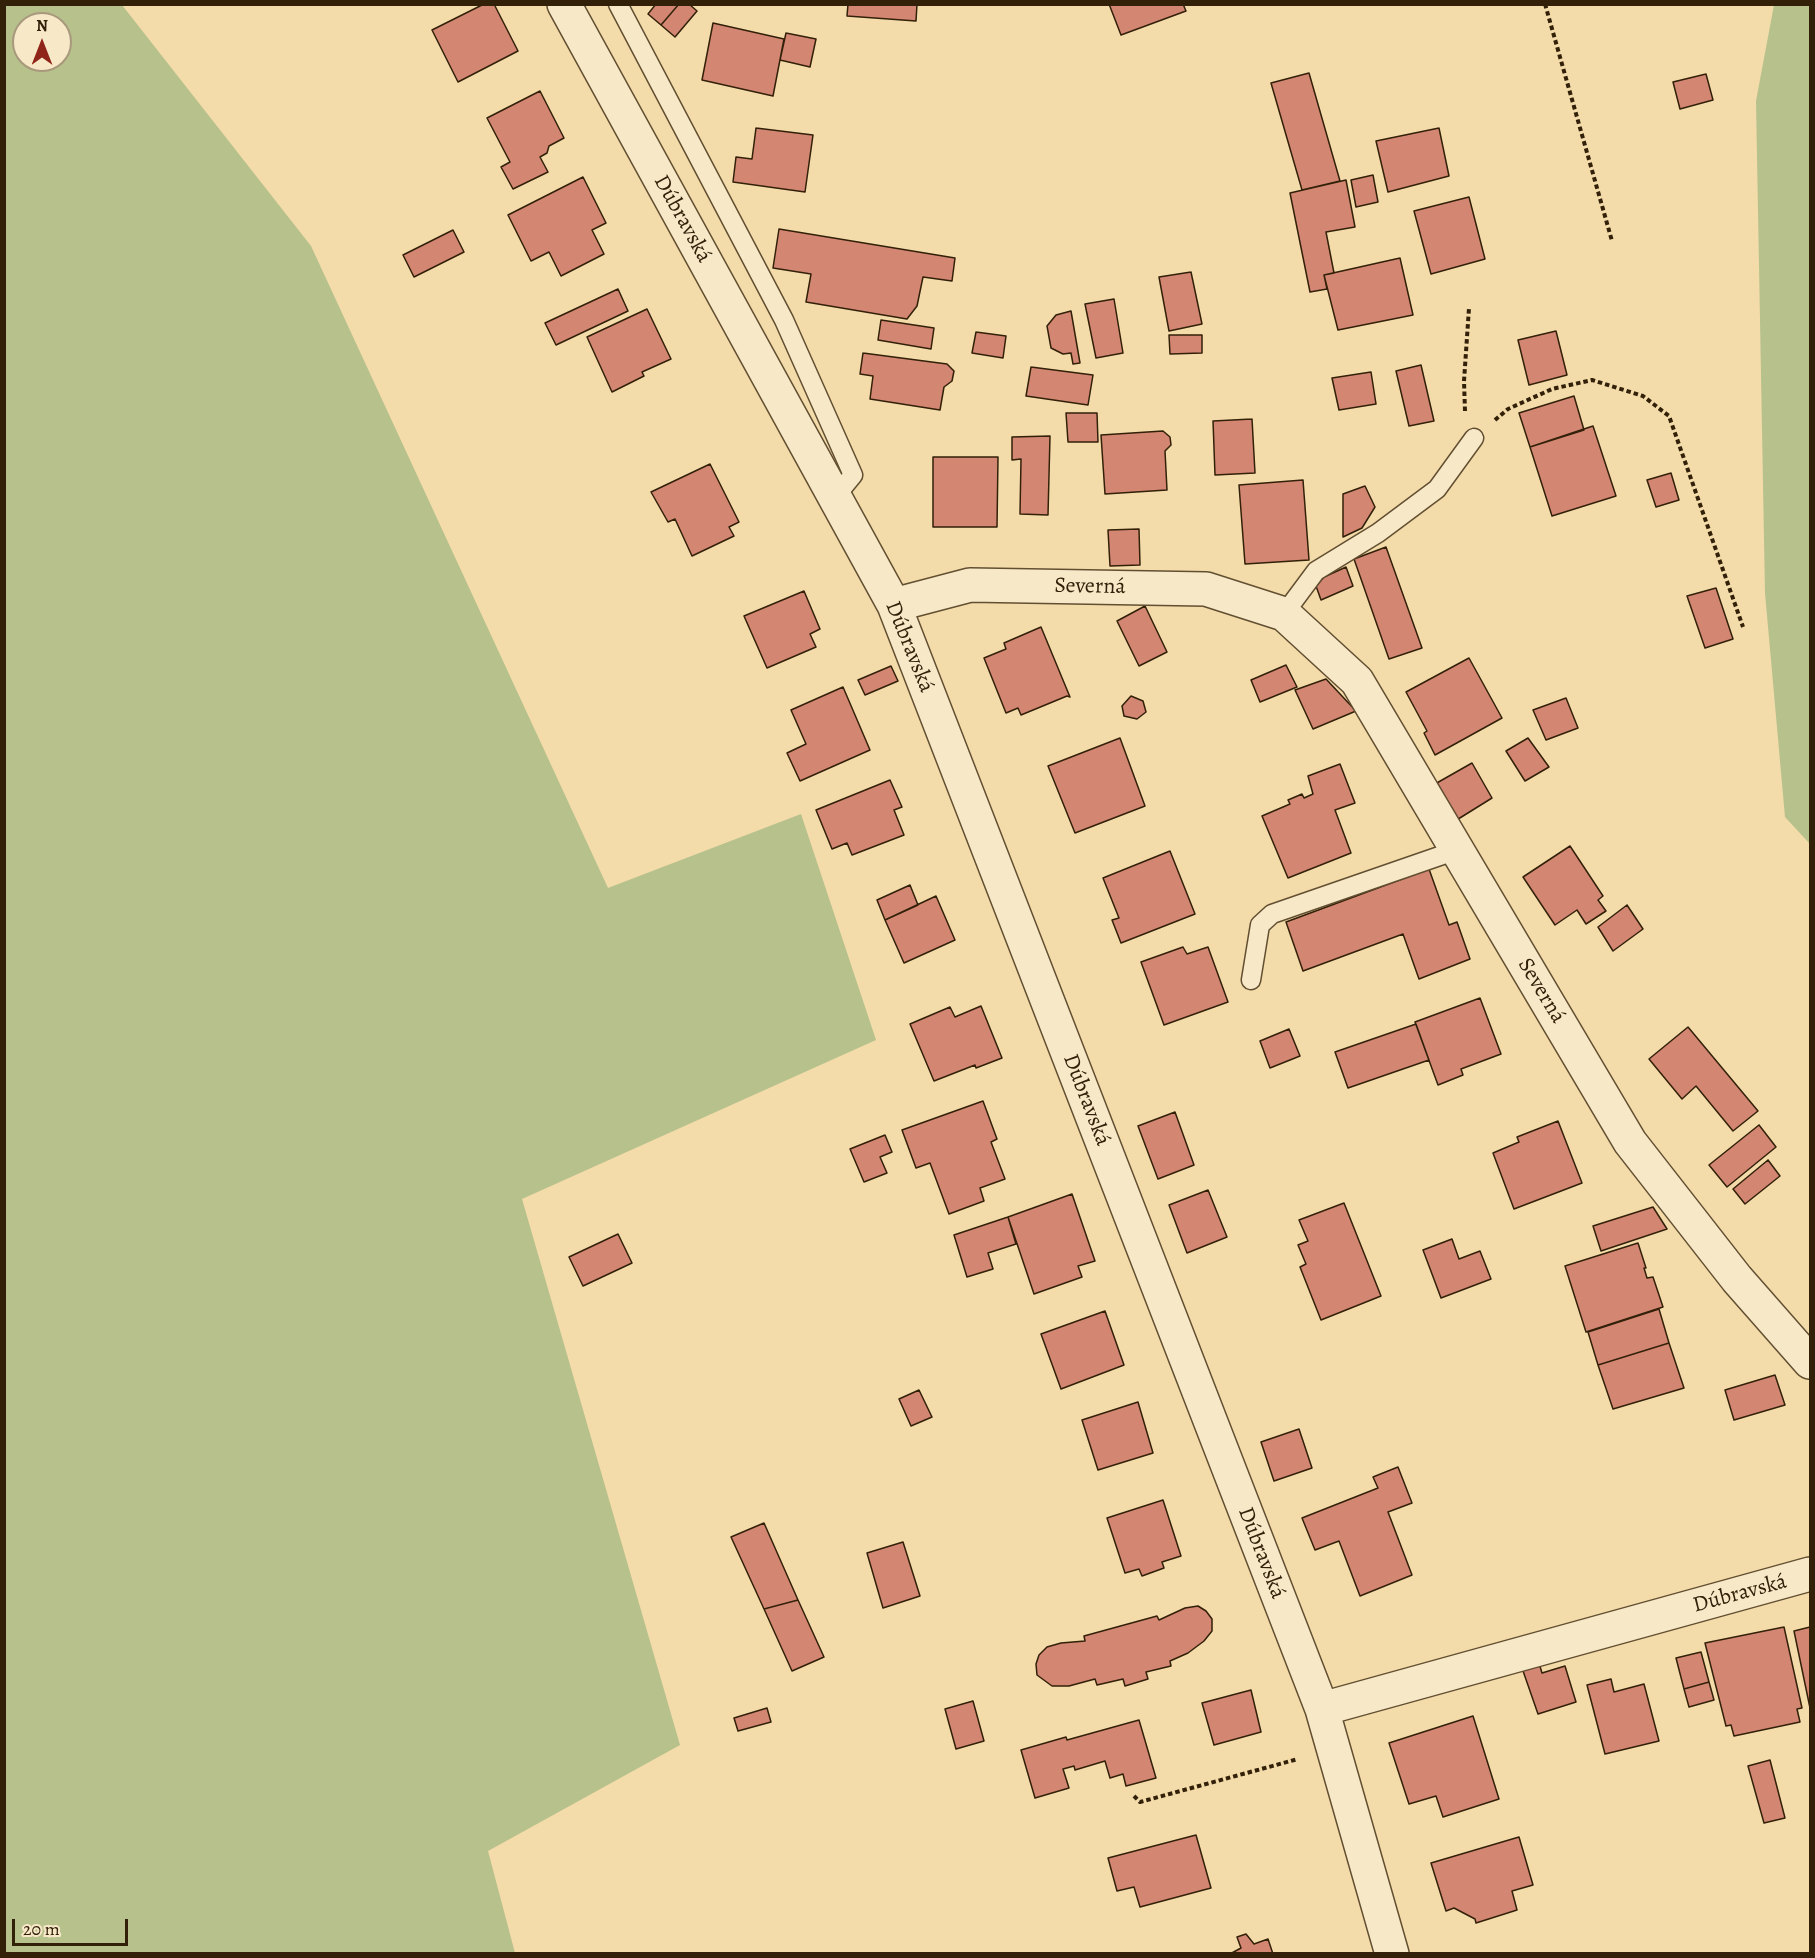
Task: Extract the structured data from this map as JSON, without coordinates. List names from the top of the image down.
{
  "streets": {
    "street": ["Dúbravská", "Severná"]
  },
  "crossings": [
    ["Dúbravská", "Severná"]
  ],
  "scale_bar": "20 m",
  "north": "top"
}
